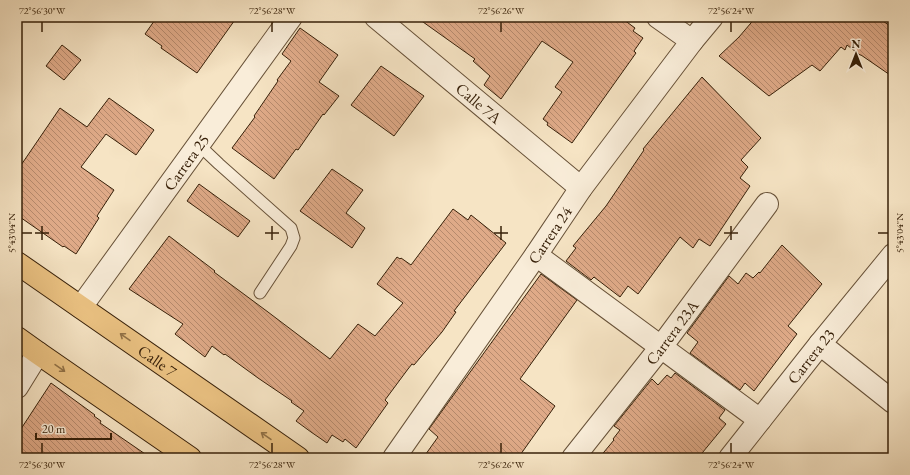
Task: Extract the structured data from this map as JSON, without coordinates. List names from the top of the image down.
{
  "streets": {
    "main road": ["Calle 7"],
    "street": [
      "Calle 7A",
      "Carrera 25",
      "Carrera 24",
      "Carrera 23A",
      "Carrera 23"
    ]
  },
  "crossings": [
    ["Calle 7A", "Carrera 24"],
    ["Carrera 25", "Calle 7"]
  ],
  "scale_bar": "20 m",
  "north": "top",
  "coordinates": [
    "72°56'30\"W",
    "72°56'28\"W",
    "72°56'26\"W",
    "72°56'24\"W",
    "5°43'04\"N"
  ]
}
